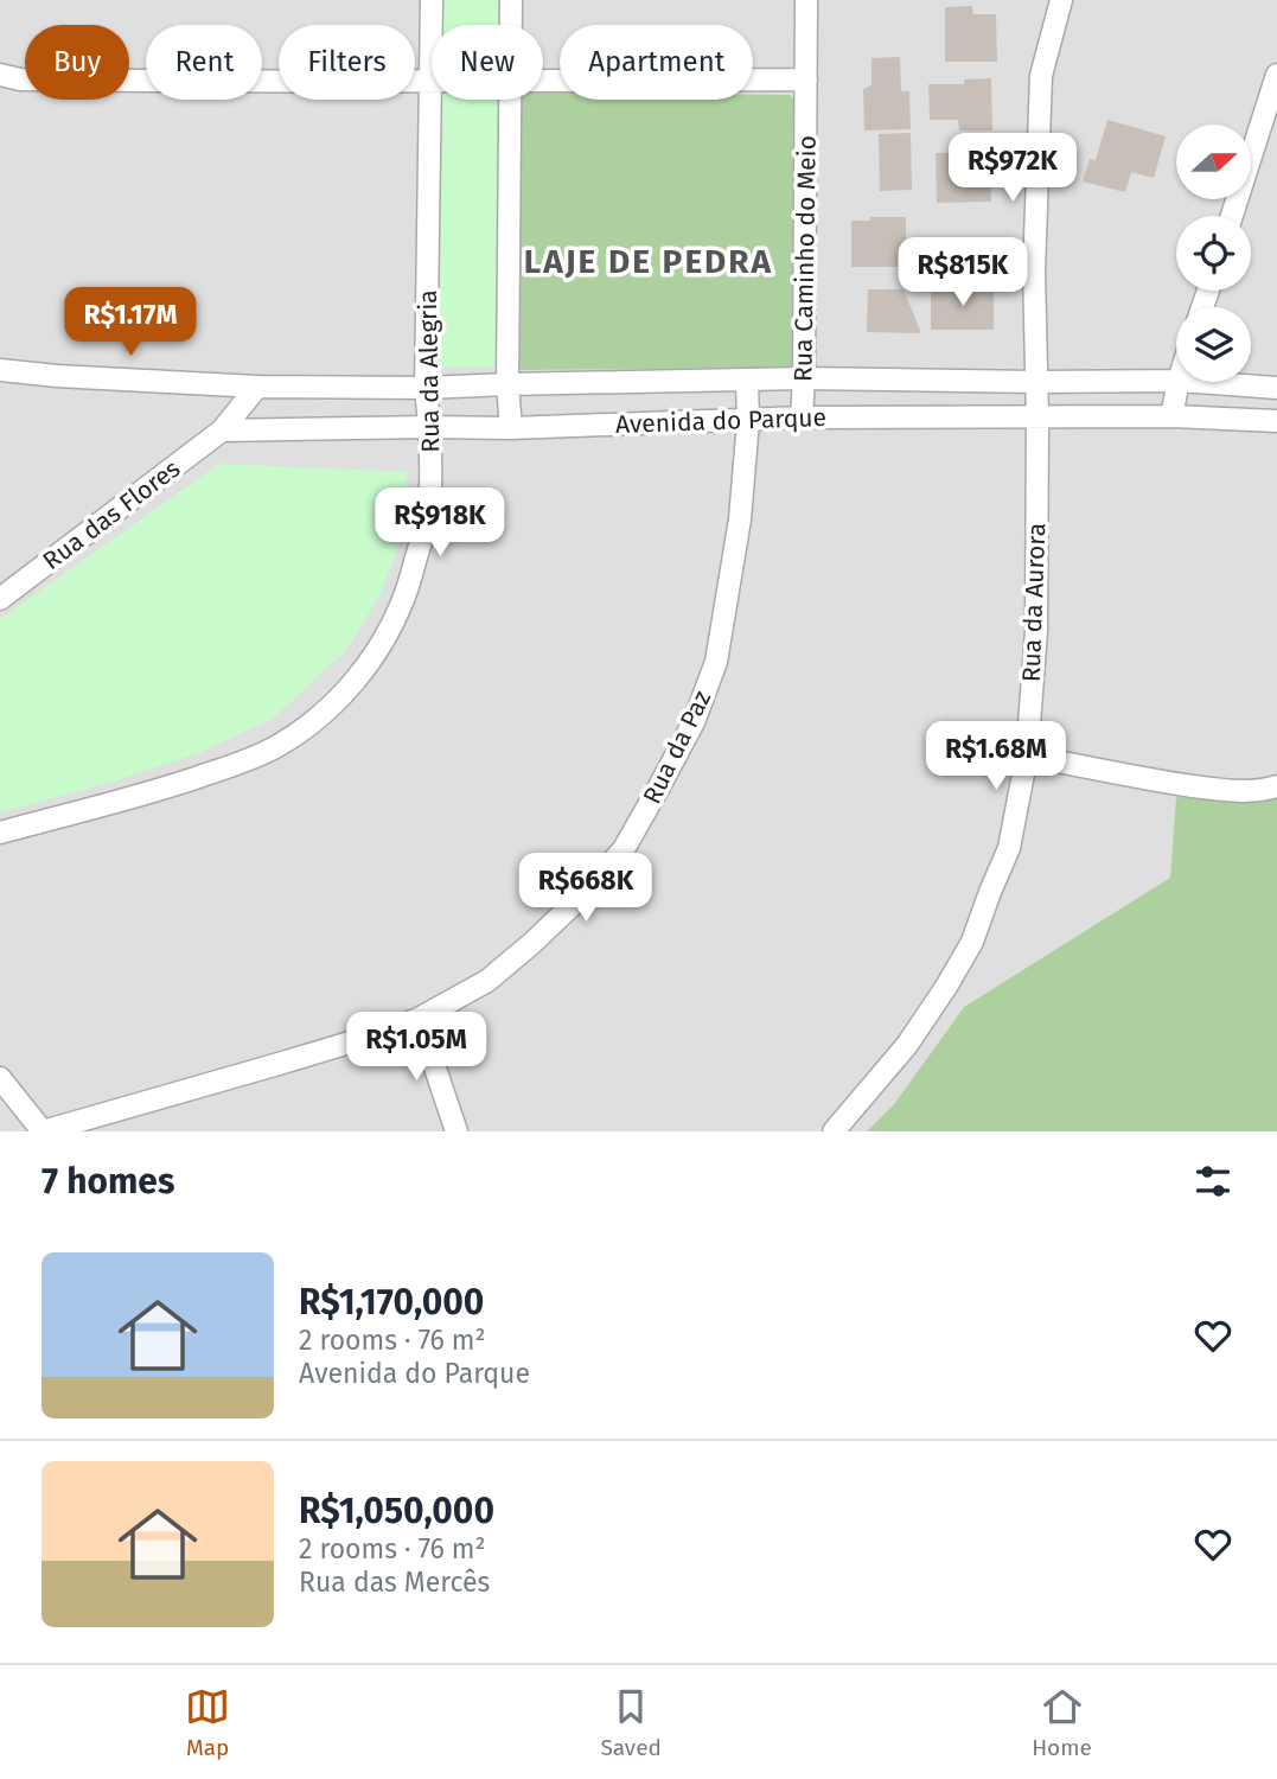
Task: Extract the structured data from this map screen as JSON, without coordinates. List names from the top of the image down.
{
  "streets": {
    "street": [
      "Rua Caminho do Meio",
      "Rua da Alegria",
      "Avenida do Parque",
      "Rua das Flores",
      "Rua da Aurora",
      "Rua da Paz"
    ]
  },
  "crossings": [
    ["Rua Caminho do Meio", "Avenida do Parque"],
    ["Rua da Alegria", "Avenida do Parque"],
    ["Avenida do Parque", "Rua das Flores"],
    ["Avenida do Parque", "Rua da Aurora"],
    ["Avenida do Parque", "Rua da Paz"]
  ],
  "districts": ["LAJE DE PEDRA"],
  "north": "right",
  "page": {
    "chip": [
      "Buy",
      "Rent",
      "Filters",
      "New",
      "Apartment"
    ],
    "price": [
      "R$972K",
      "R$815K",
      "R$1.17M",
      "R$918K",
      "R$1.68M",
      "R$668K",
      "R$1.05M"
    ],
    "heading": "7 homes",
    "list": [
      {
        "name": "R$1,170,000",
        "note": "2 rooms · 76 m² · Avenida do Parque"
      },
      {
        "name": "R$1,050,000",
        "note": "2 rooms · 76 m² · Rua das Mercês"
      }
    ],
    "tabs": ["Map", "Saved", "Home"]
  }
}
